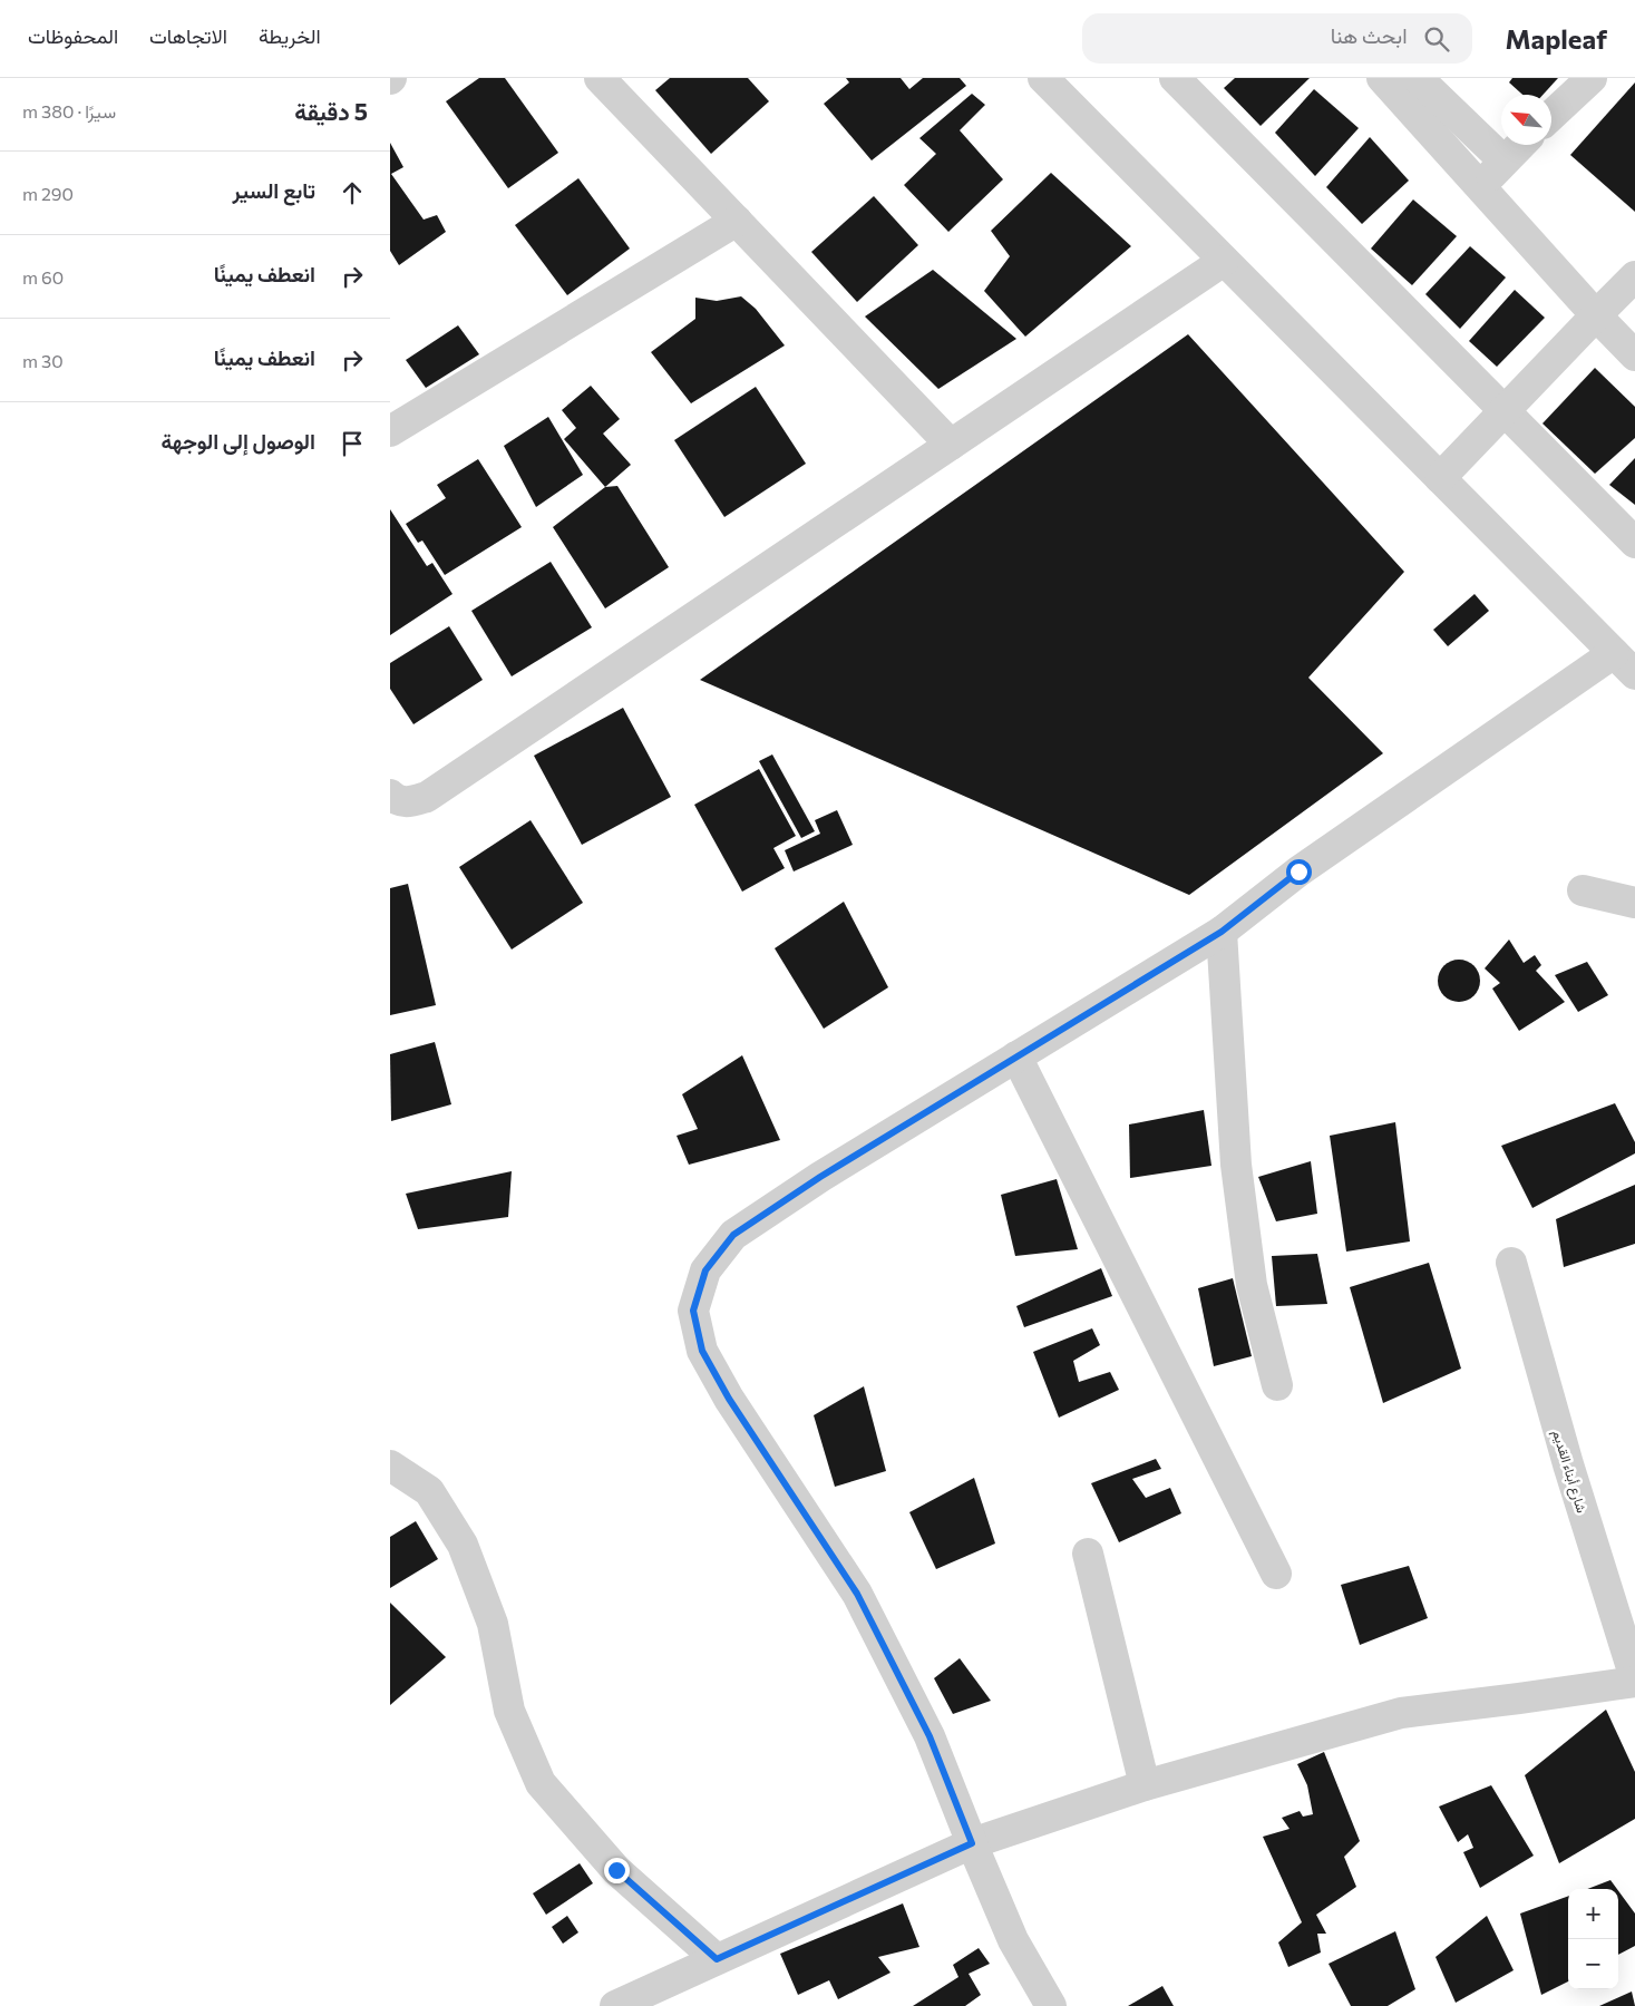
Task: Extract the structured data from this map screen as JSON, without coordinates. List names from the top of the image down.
{
  "streets": {
    "street": ["شارع أبناء القديم"]
  },
  "north": "top left",
  "page": {
    "header": "Mapleaf",
    "search": "ابحث هنا",
    "nav": ["الخريطة", "الاتجاهات", "المحفوظات"],
    "heading": ["5 دقيقة", "سيرًا · 380 m"],
    "list": [
      ["تابع السير", "290 m"],
      ["انعطف يمينًا", "60 m"],
      ["انعطف يمينًا", "30 m"],
      "الوصول إلى الوجهة"
    ],
    "map_buttons": ["+", "−"]
  }
}
